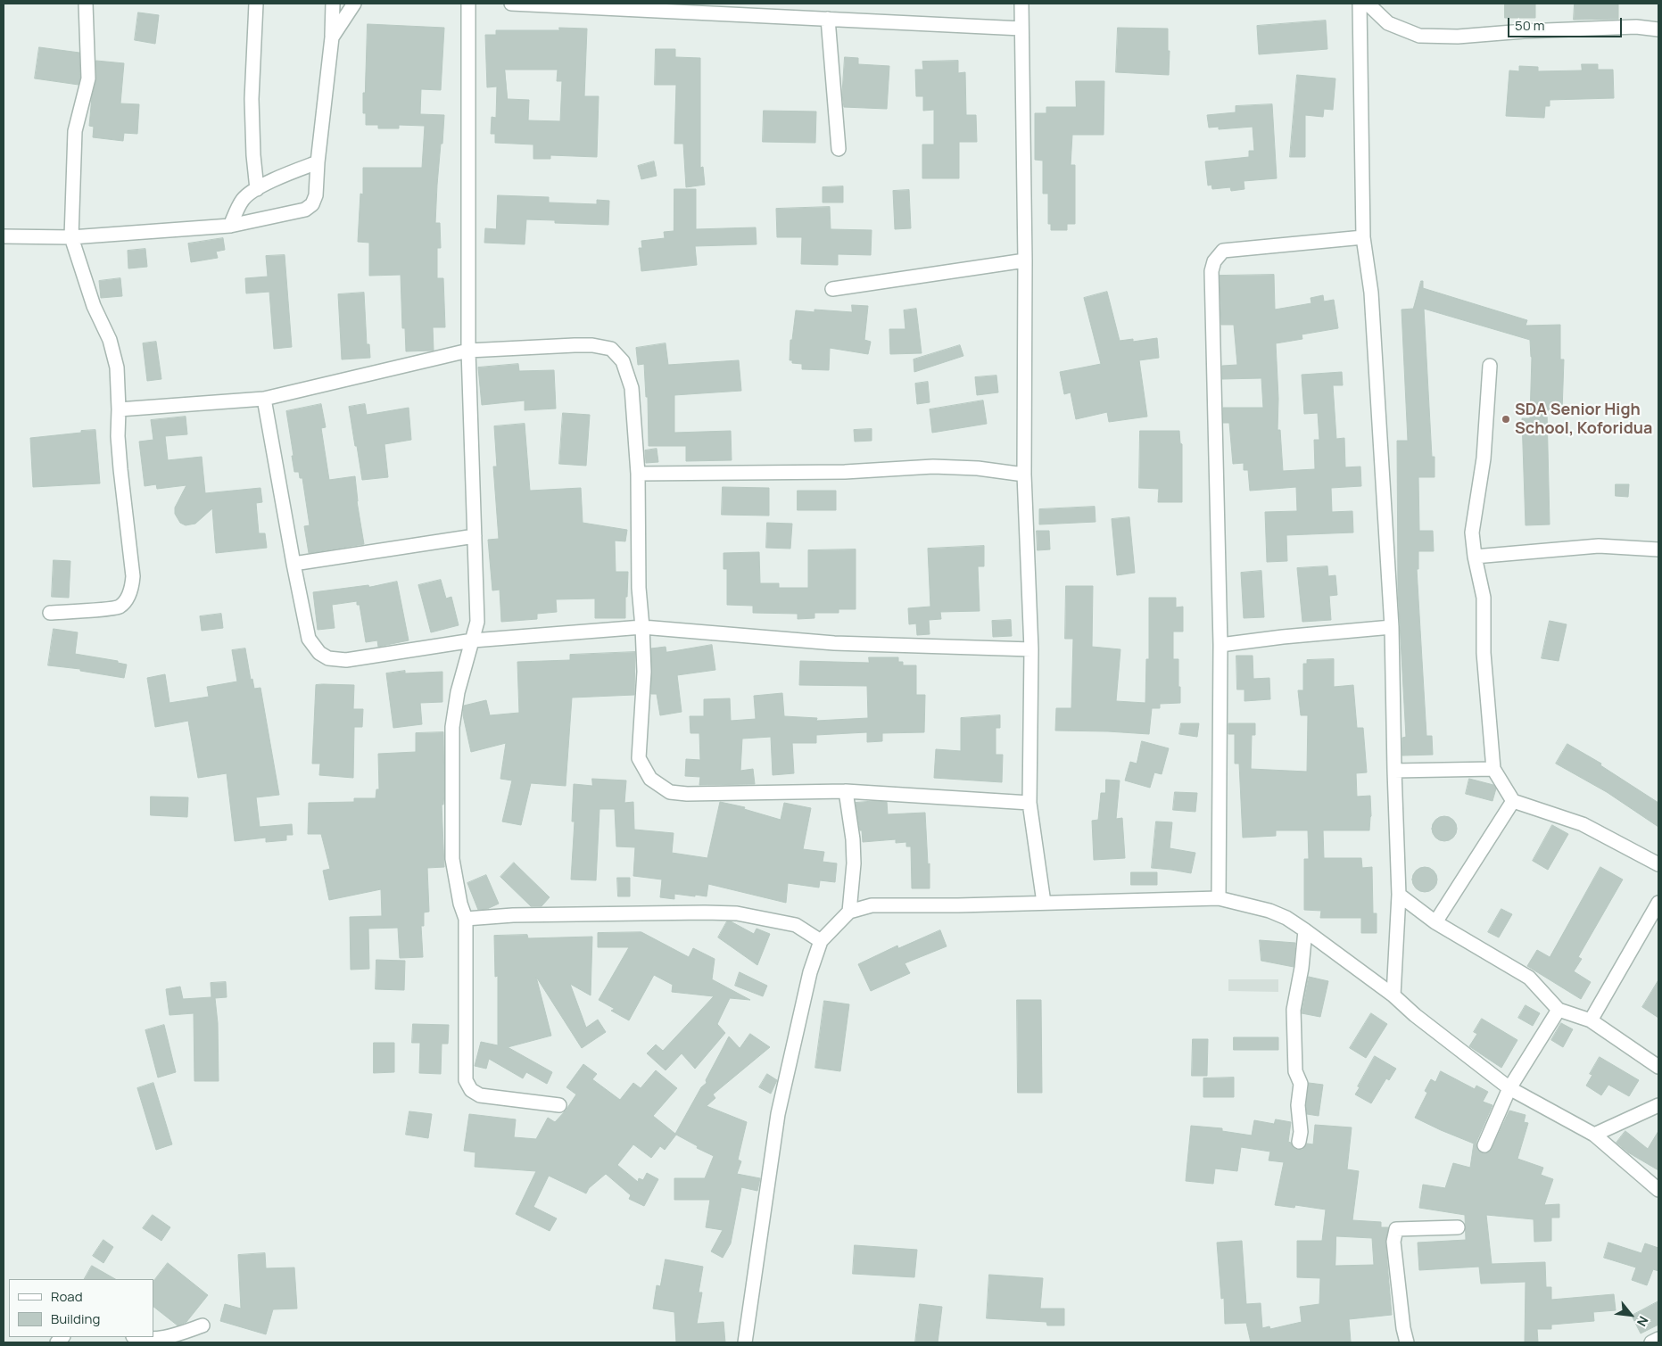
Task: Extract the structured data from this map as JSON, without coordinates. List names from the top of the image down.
{
  "places": ["SDA Senior High School, Koforidua"],
  "legend": ["Road", "Building"],
  "scale_bar": "50 m",
  "north": "bottom right"
}
